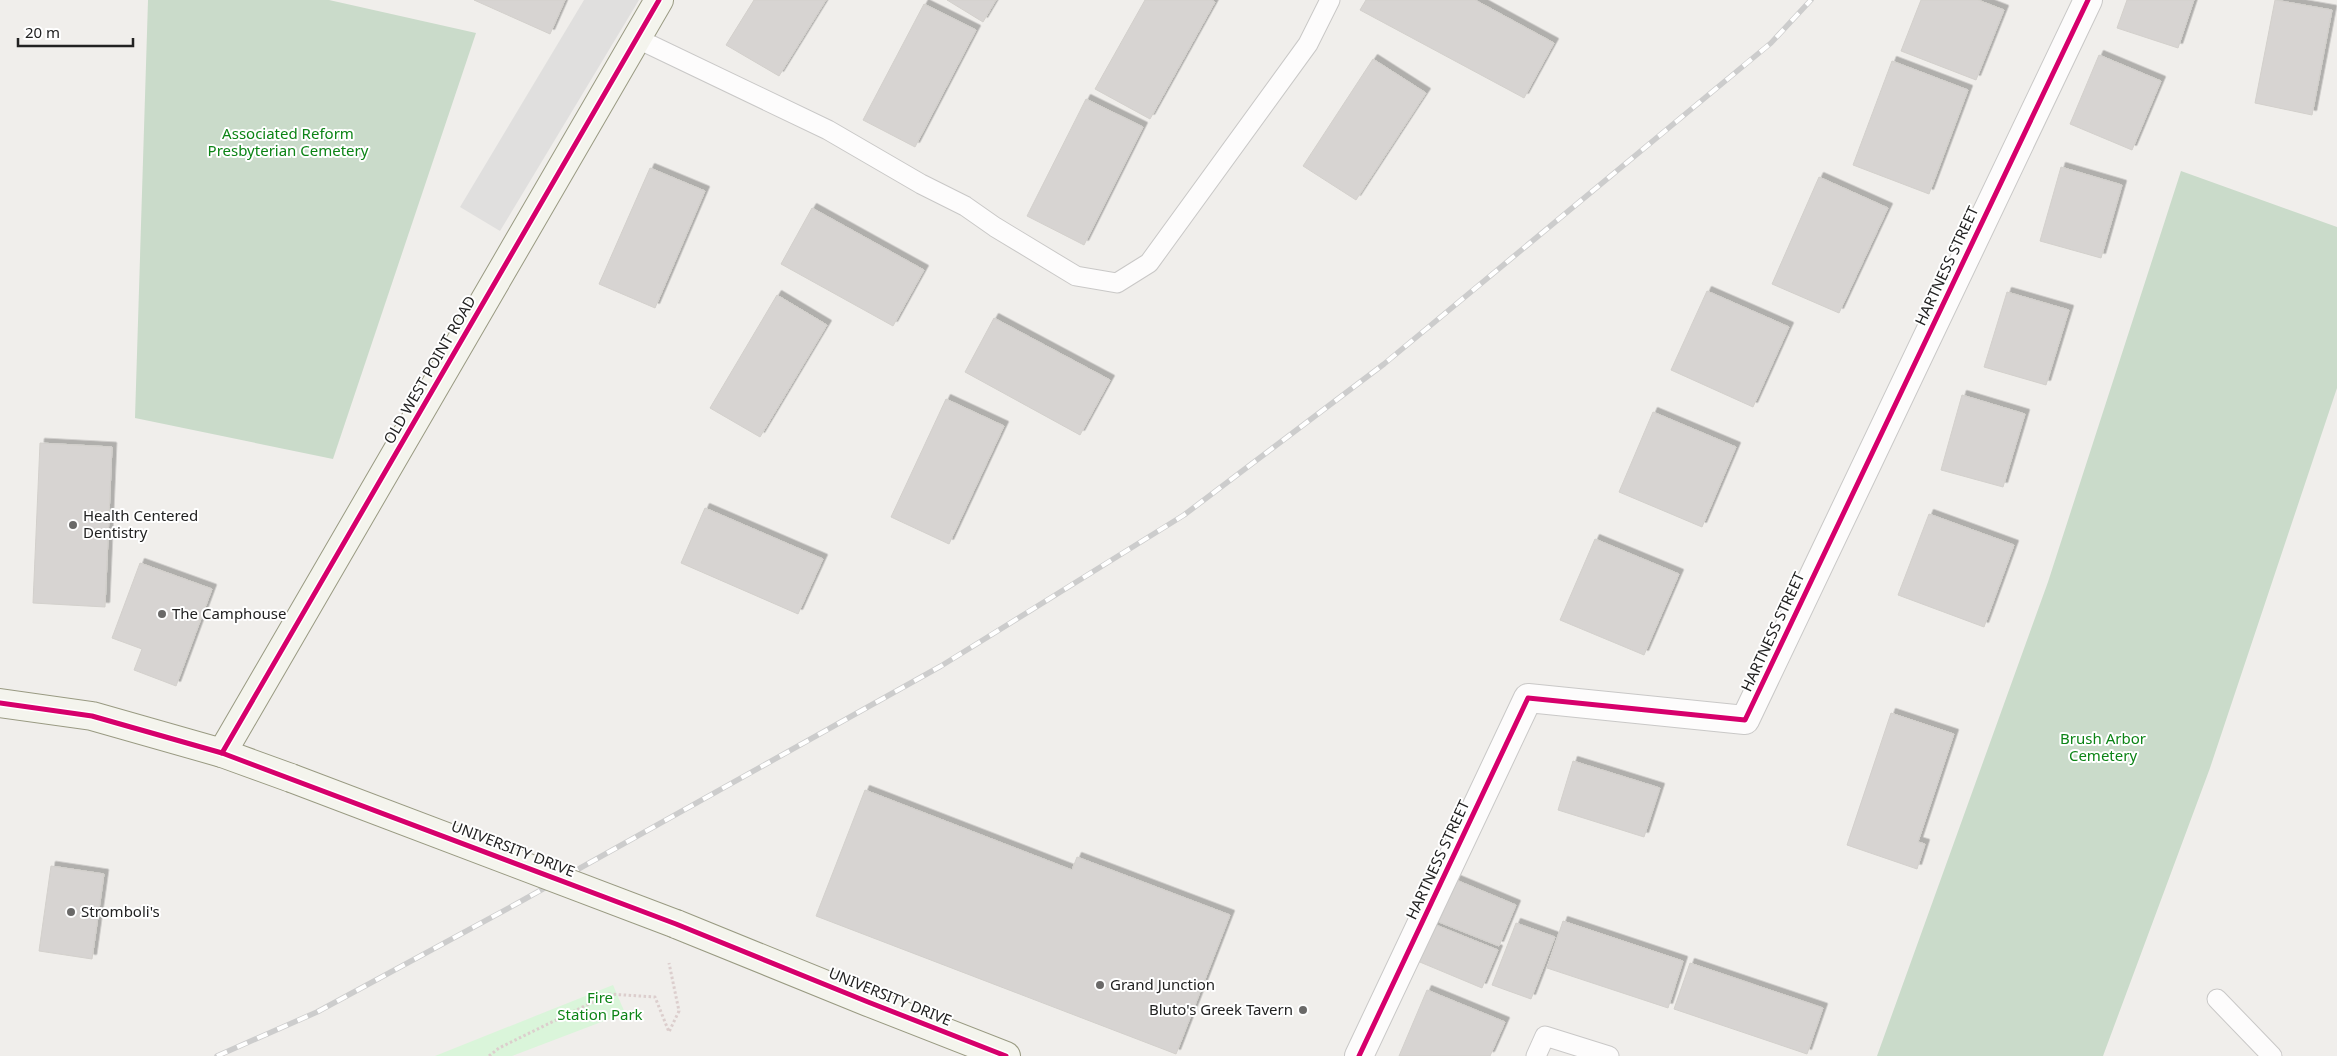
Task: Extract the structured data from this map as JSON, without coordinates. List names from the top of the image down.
{
  "streets": {
    "street": ["HARTNESS STREET", "OLD WEST POINT ROAD", "UNIVERSITY DRIVE"]
  },
  "crossings": [
    ["OLD WEST POINT ROAD", "UNIVERSITY DRIVE"]
  ],
  "parks": ["Associated Reform Presbyterian Cemetery", "Brush Arbor Cemetery", "Fire Station Park"],
  "places": [
    "Health Centered Dentistry",
    "The Camphouse",
    "Stromboli's",
    "Grand Junction",
    "Bluto's Greek Tavern"
  ],
  "scale_bar": "20 m"
}
